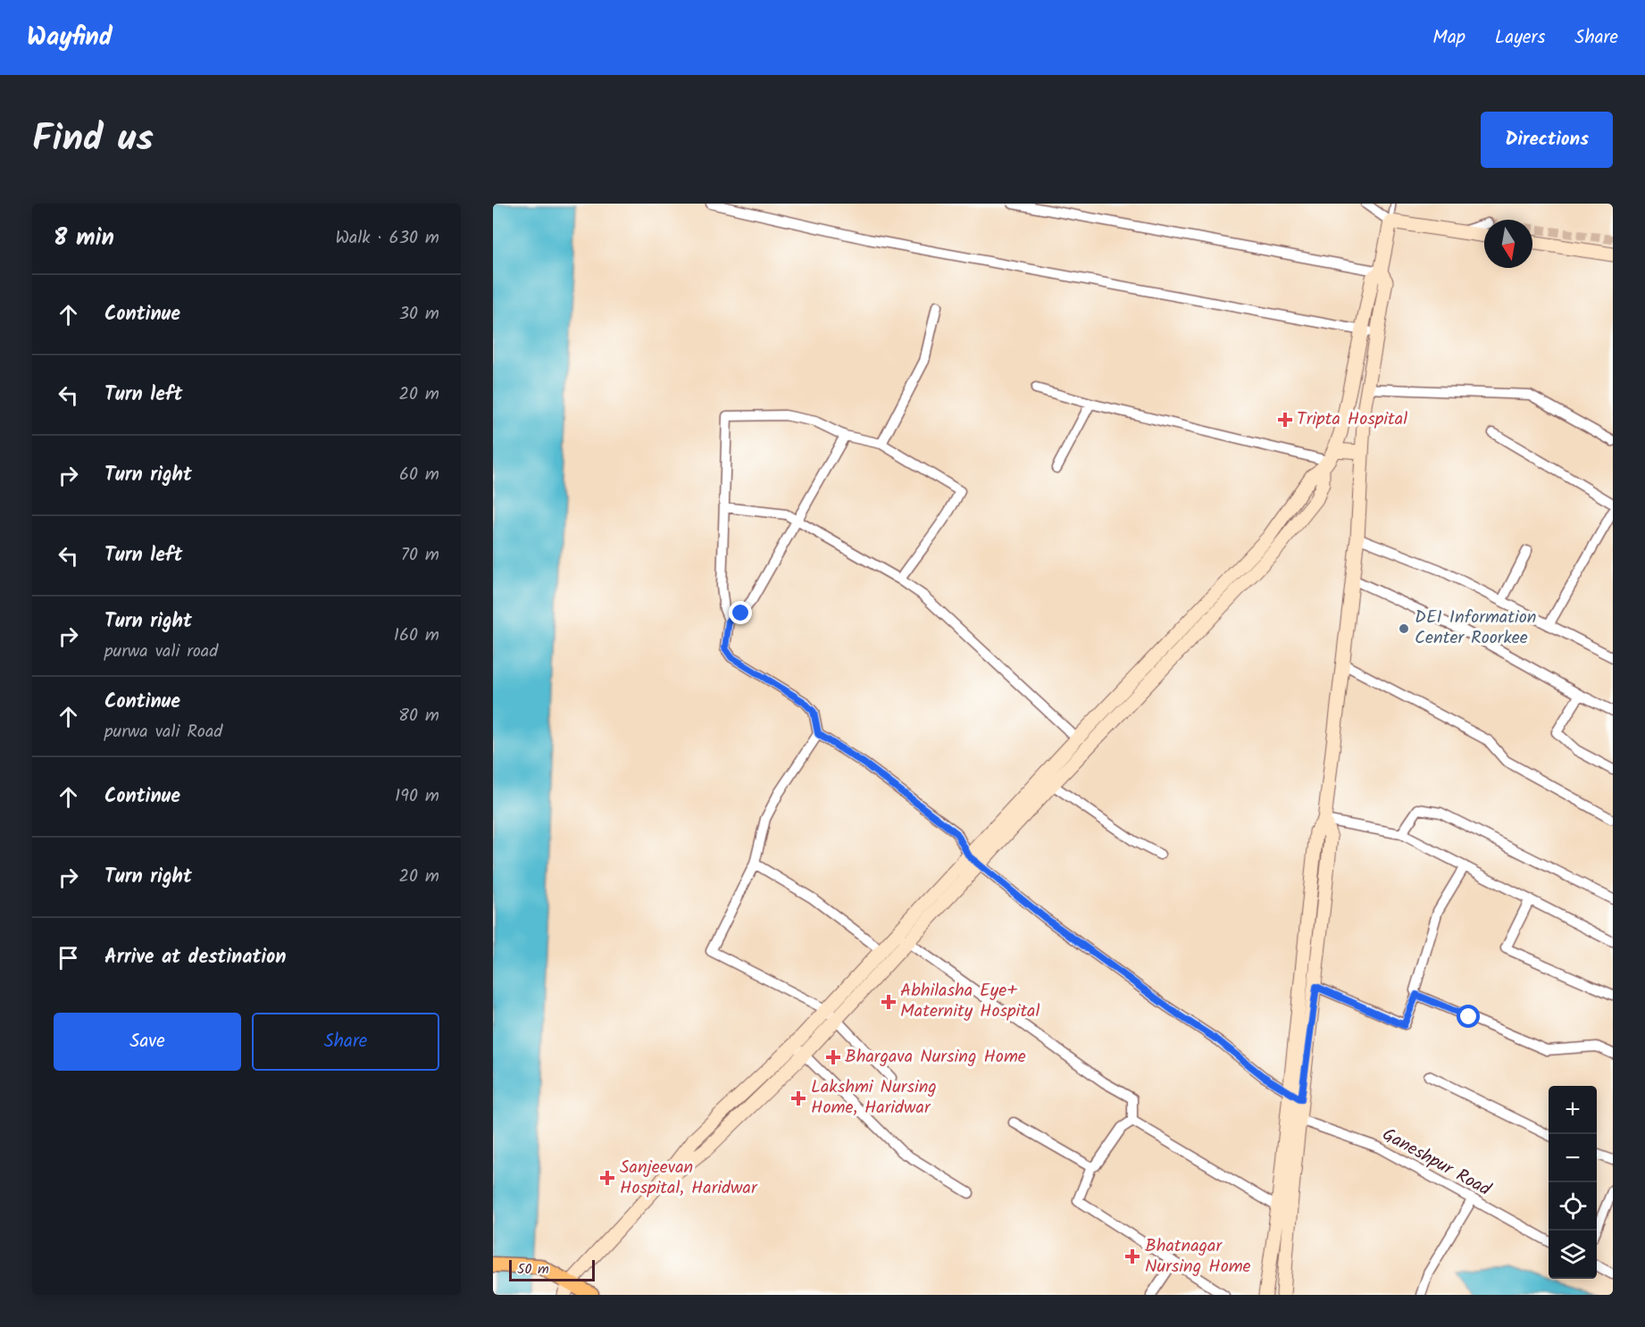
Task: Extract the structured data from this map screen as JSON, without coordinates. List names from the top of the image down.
{
  "streets": {
    "street": ["Ganeshpur Road"]
  },
  "places": {
    "health": [
      "Tripta Hospital",
      "Abhilasha Eye+ Maternity Hospital",
      "Bhargava Nursing Home",
      "Lakshmi Nursing Home, Haridwar",
      "Sanjeevan Hospital, Haridwar",
      "Bhatnagar Nursing Home"
    ],
    "other": ["DEI Information Center Roorkee"]
  },
  "scale_bar": "50 m",
  "north": "bottom",
  "page": {
    "header": "Wayfind",
    "nav": ["Map", "Layers", "Share"],
    "title": "Find us",
    "buttons": [
      "Directions",
      ["Save", "Share"]
    ],
    "heading": ["8 min", "Walk · 630 m"],
    "list": [
      ["Continue", "30 m"],
      ["Turn left", "20 m"],
      ["Turn right", "60 m"],
      ["Turn left", "70 m"],
      ["Turn right", "purwa vali road", "160 m"],
      ["Continue", "purwa vali Road", "80 m"],
      ["Continue", "190 m"],
      ["Turn right", "20 m"],
      "Arrive at destination"
    ],
    "map_buttons": ["+", "−"],
    "scale": "50 m"
  }
}
